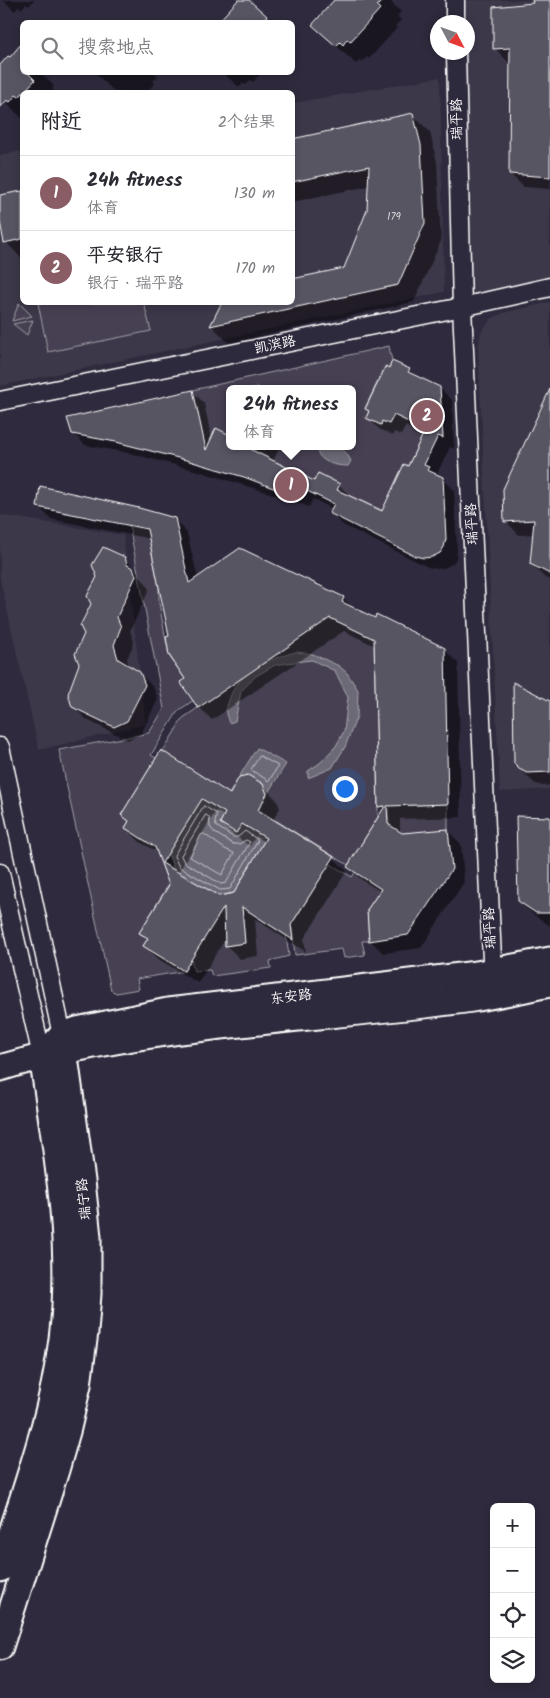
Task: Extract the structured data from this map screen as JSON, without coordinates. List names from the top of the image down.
{
  "streets": {
    "street": [
      "瑞平路",
      "凯滨路",
      "东安路",
      "瑞宁路"
    ]
  },
  "crossings": [
    ["瑞平路", "凯滨路"],
    ["瑞平路", "东安路"],
    ["东安路", "瑞宁路"]
  ],
  "house_numbers": ["179"],
  "north": "bottom right",
  "page": {
    "search": "搜索地点",
    "heading": ["附近", "2个结果"],
    "list": [
      {
        "mark": "1",
        "name": "24h fitness",
        "note": "体育",
        "value": "130 m"
      },
      {
        "mark": "2",
        "name": "平安银行",
        "note": "银行 · 瑞平路",
        "value": "170 m"
      }
    ],
    "popup": ["24h fitness", "体育"],
    "pins": ["2", "1"],
    "map_buttons": ["+", "−"]
  }
}
